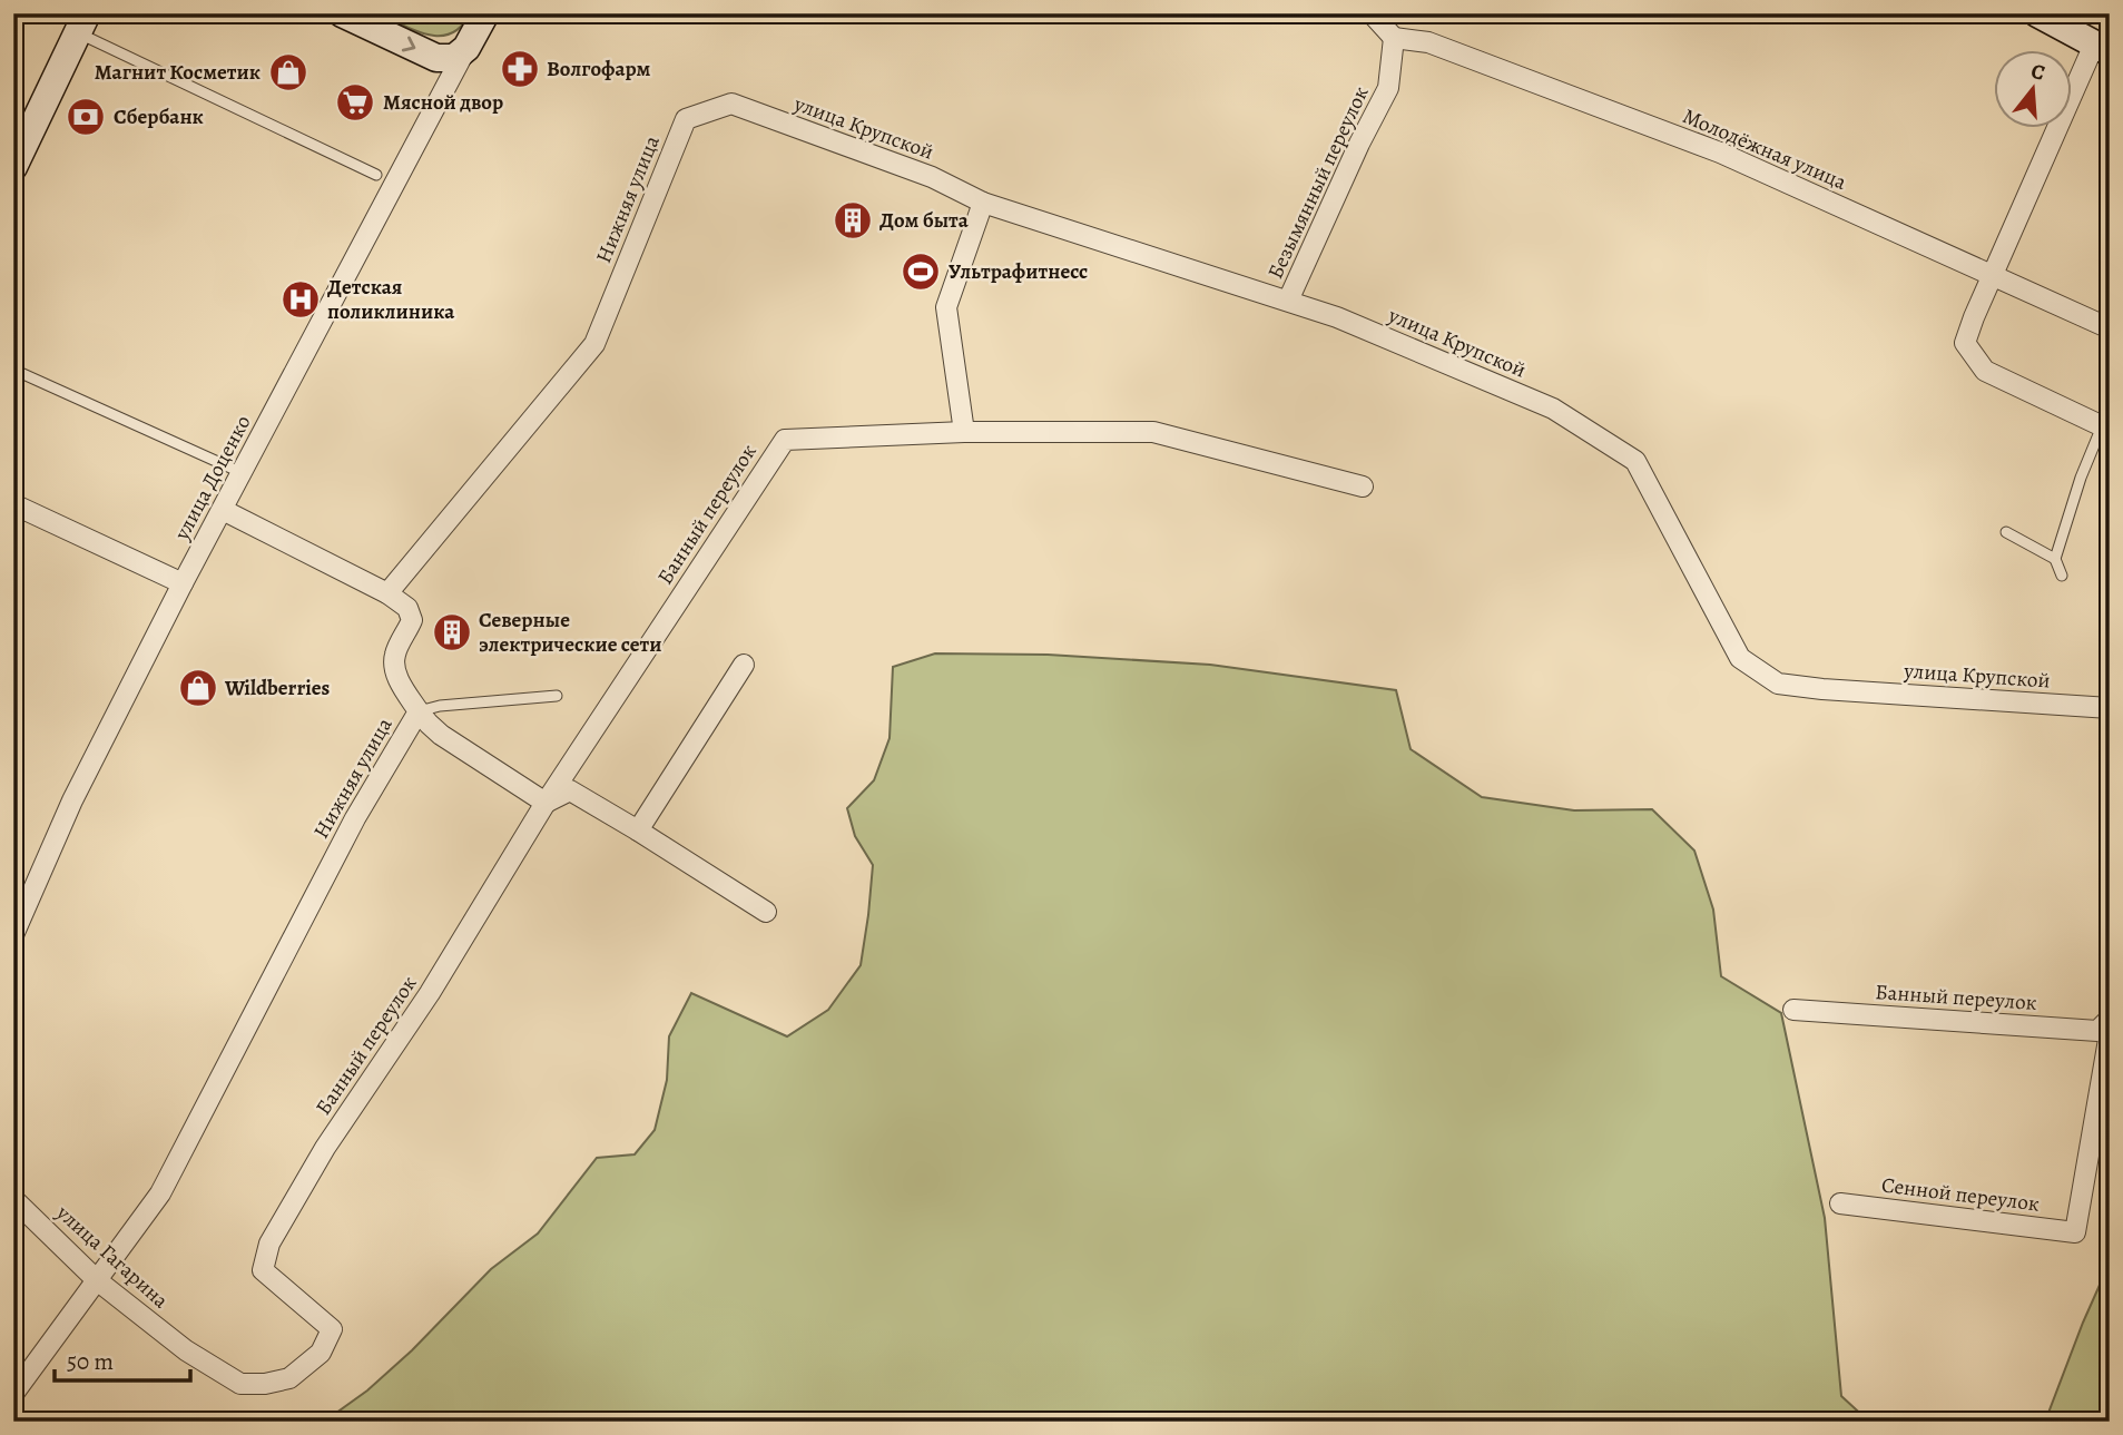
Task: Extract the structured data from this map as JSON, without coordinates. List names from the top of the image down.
{
  "streets": {
    "street": [
      "улица Крупской",
      "Молодёжная улица",
      "Безымянный переулок",
      "Нижняя улица",
      "улица Доценко",
      "Банный переулок",
      "Сенной переулок",
      "улица Гагарина"
    ]
  },
  "crossings": [
    ["улица Крупской", "Безымянный переулок"],
    ["улица Крупской", "Нижняя улица"],
    ["Молодёжная улица", "Безымянный переулок"],
    ["Нижняя улица", "улица Гагарина"],
    ["Банный переулок", "улица Гагарина"]
  ],
  "places": {
    "pharmacy": ["Волгофарм"],
    "shop": ["Магнит Косметик", "Wildberries"],
    "supermarket": ["Мясной двор"],
    "bank": ["Сбербанк"],
    "building": ["Дом быта", "Северные электрические сети"],
    "sports": ["Ультрафитнесс"],
    "hospital": ["Детская поликлиника"]
  },
  "scale_bar": "50 m",
  "north": "top"
}
